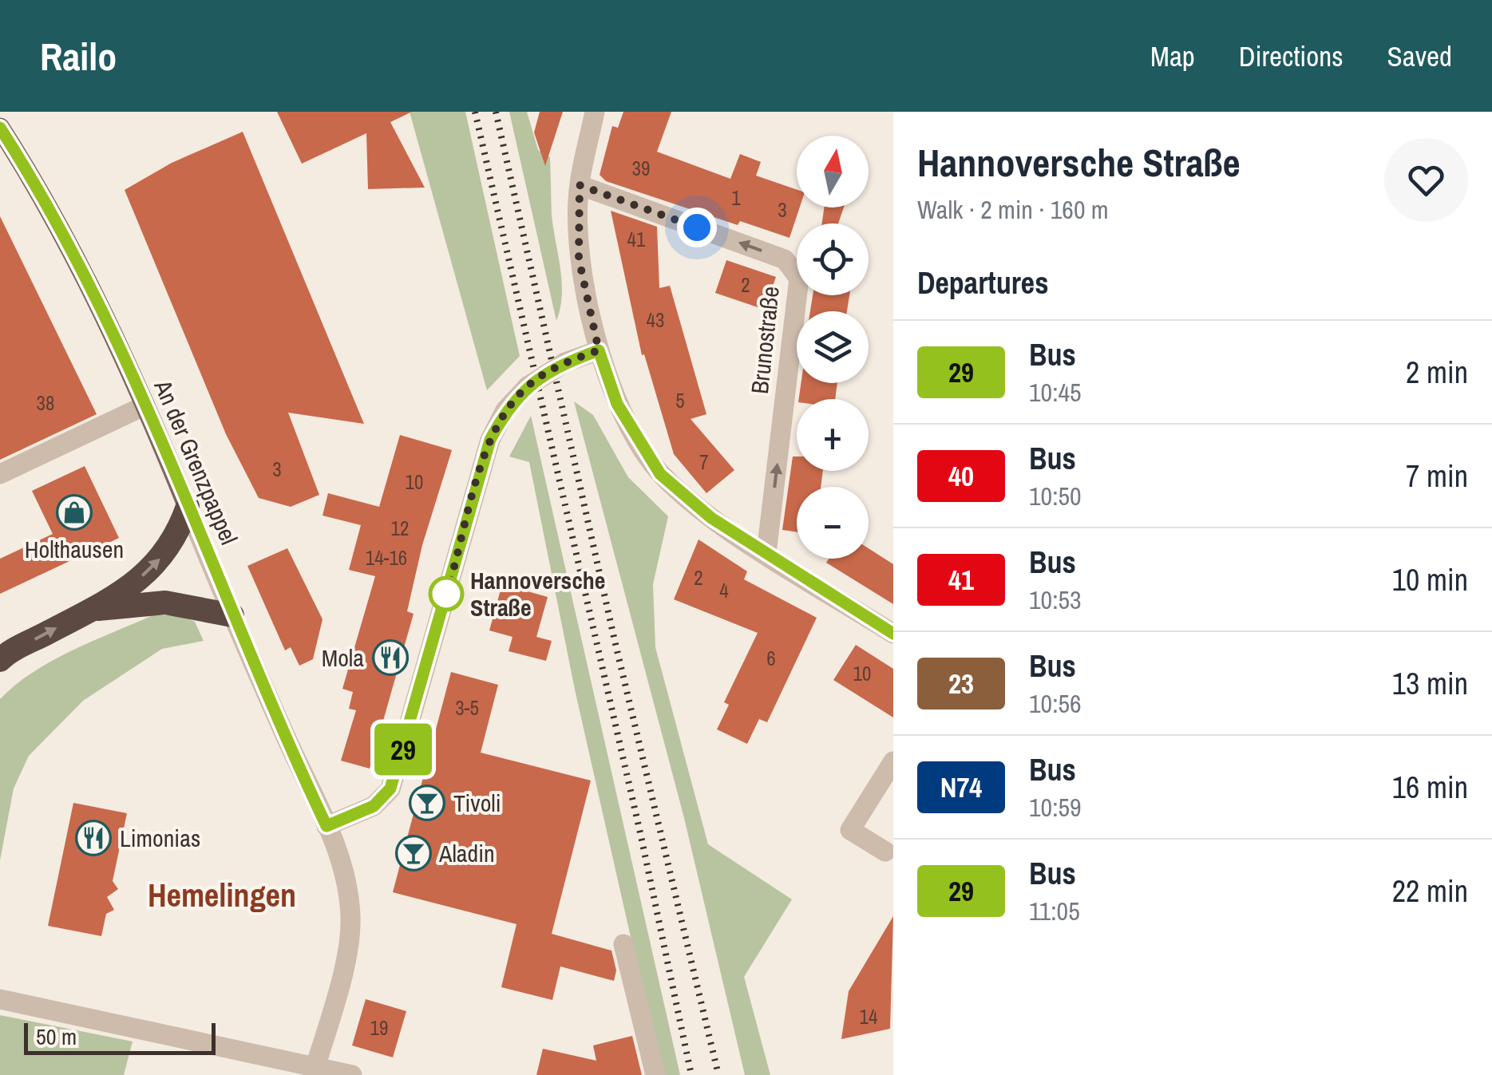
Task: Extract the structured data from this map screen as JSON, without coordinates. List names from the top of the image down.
{
  "streets": {
    "main road": ["An der Grenzpappel"],
    "street": ["Brunostraße"]
  },
  "districts": ["Hemelingen"],
  "places": {
    "shop": ["Holthausen"],
    "other": ["Hannoversche Straße"],
    "restaurant": ["Mola", "Limonias"],
    "bar": ["Tivoli", "Aladin"]
  },
  "lines": ["bus line 29"],
  "house_numbers": [
    "39",
    "1",
    "3",
    "41",
    "2",
    "43",
    "5",
    "38",
    "7",
    "3",
    "10",
    "12",
    "14-16",
    "2",
    "4",
    "6",
    "10",
    "3-5",
    "14",
    "19"
  ],
  "scale_bar": "50 m",
  "north": "top",
  "page": {
    "header": "Railo",
    "nav": ["Map", "Directions", "Saved"],
    "on_map": "29",
    "heading": [
      ["Hannoversche Straße", "Walk · 2 min · 160 m"],
      "Departures"
    ],
    "map_buttons": ["+", "−"],
    "list": [
      {
        "mark": "29",
        "name": "Bus",
        "note": "10:45",
        "value": "2 min"
      },
      {
        "mark": "40",
        "name": "Bus",
        "note": "10:50",
        "value": "7 min"
      },
      {
        "mark": "41",
        "name": "Bus",
        "note": "10:53",
        "value": "10 min"
      },
      {
        "mark": "23",
        "name": "Bus",
        "note": "10:56",
        "value": "13 min"
      },
      {
        "mark": "N74",
        "name": "Bus",
        "note": "10:59",
        "value": "16 min"
      },
      {
        "mark": "29",
        "name": "Bus",
        "note": "11:05",
        "value": "22 min"
      }
    ],
    "scale": "50 m"
  }
}
